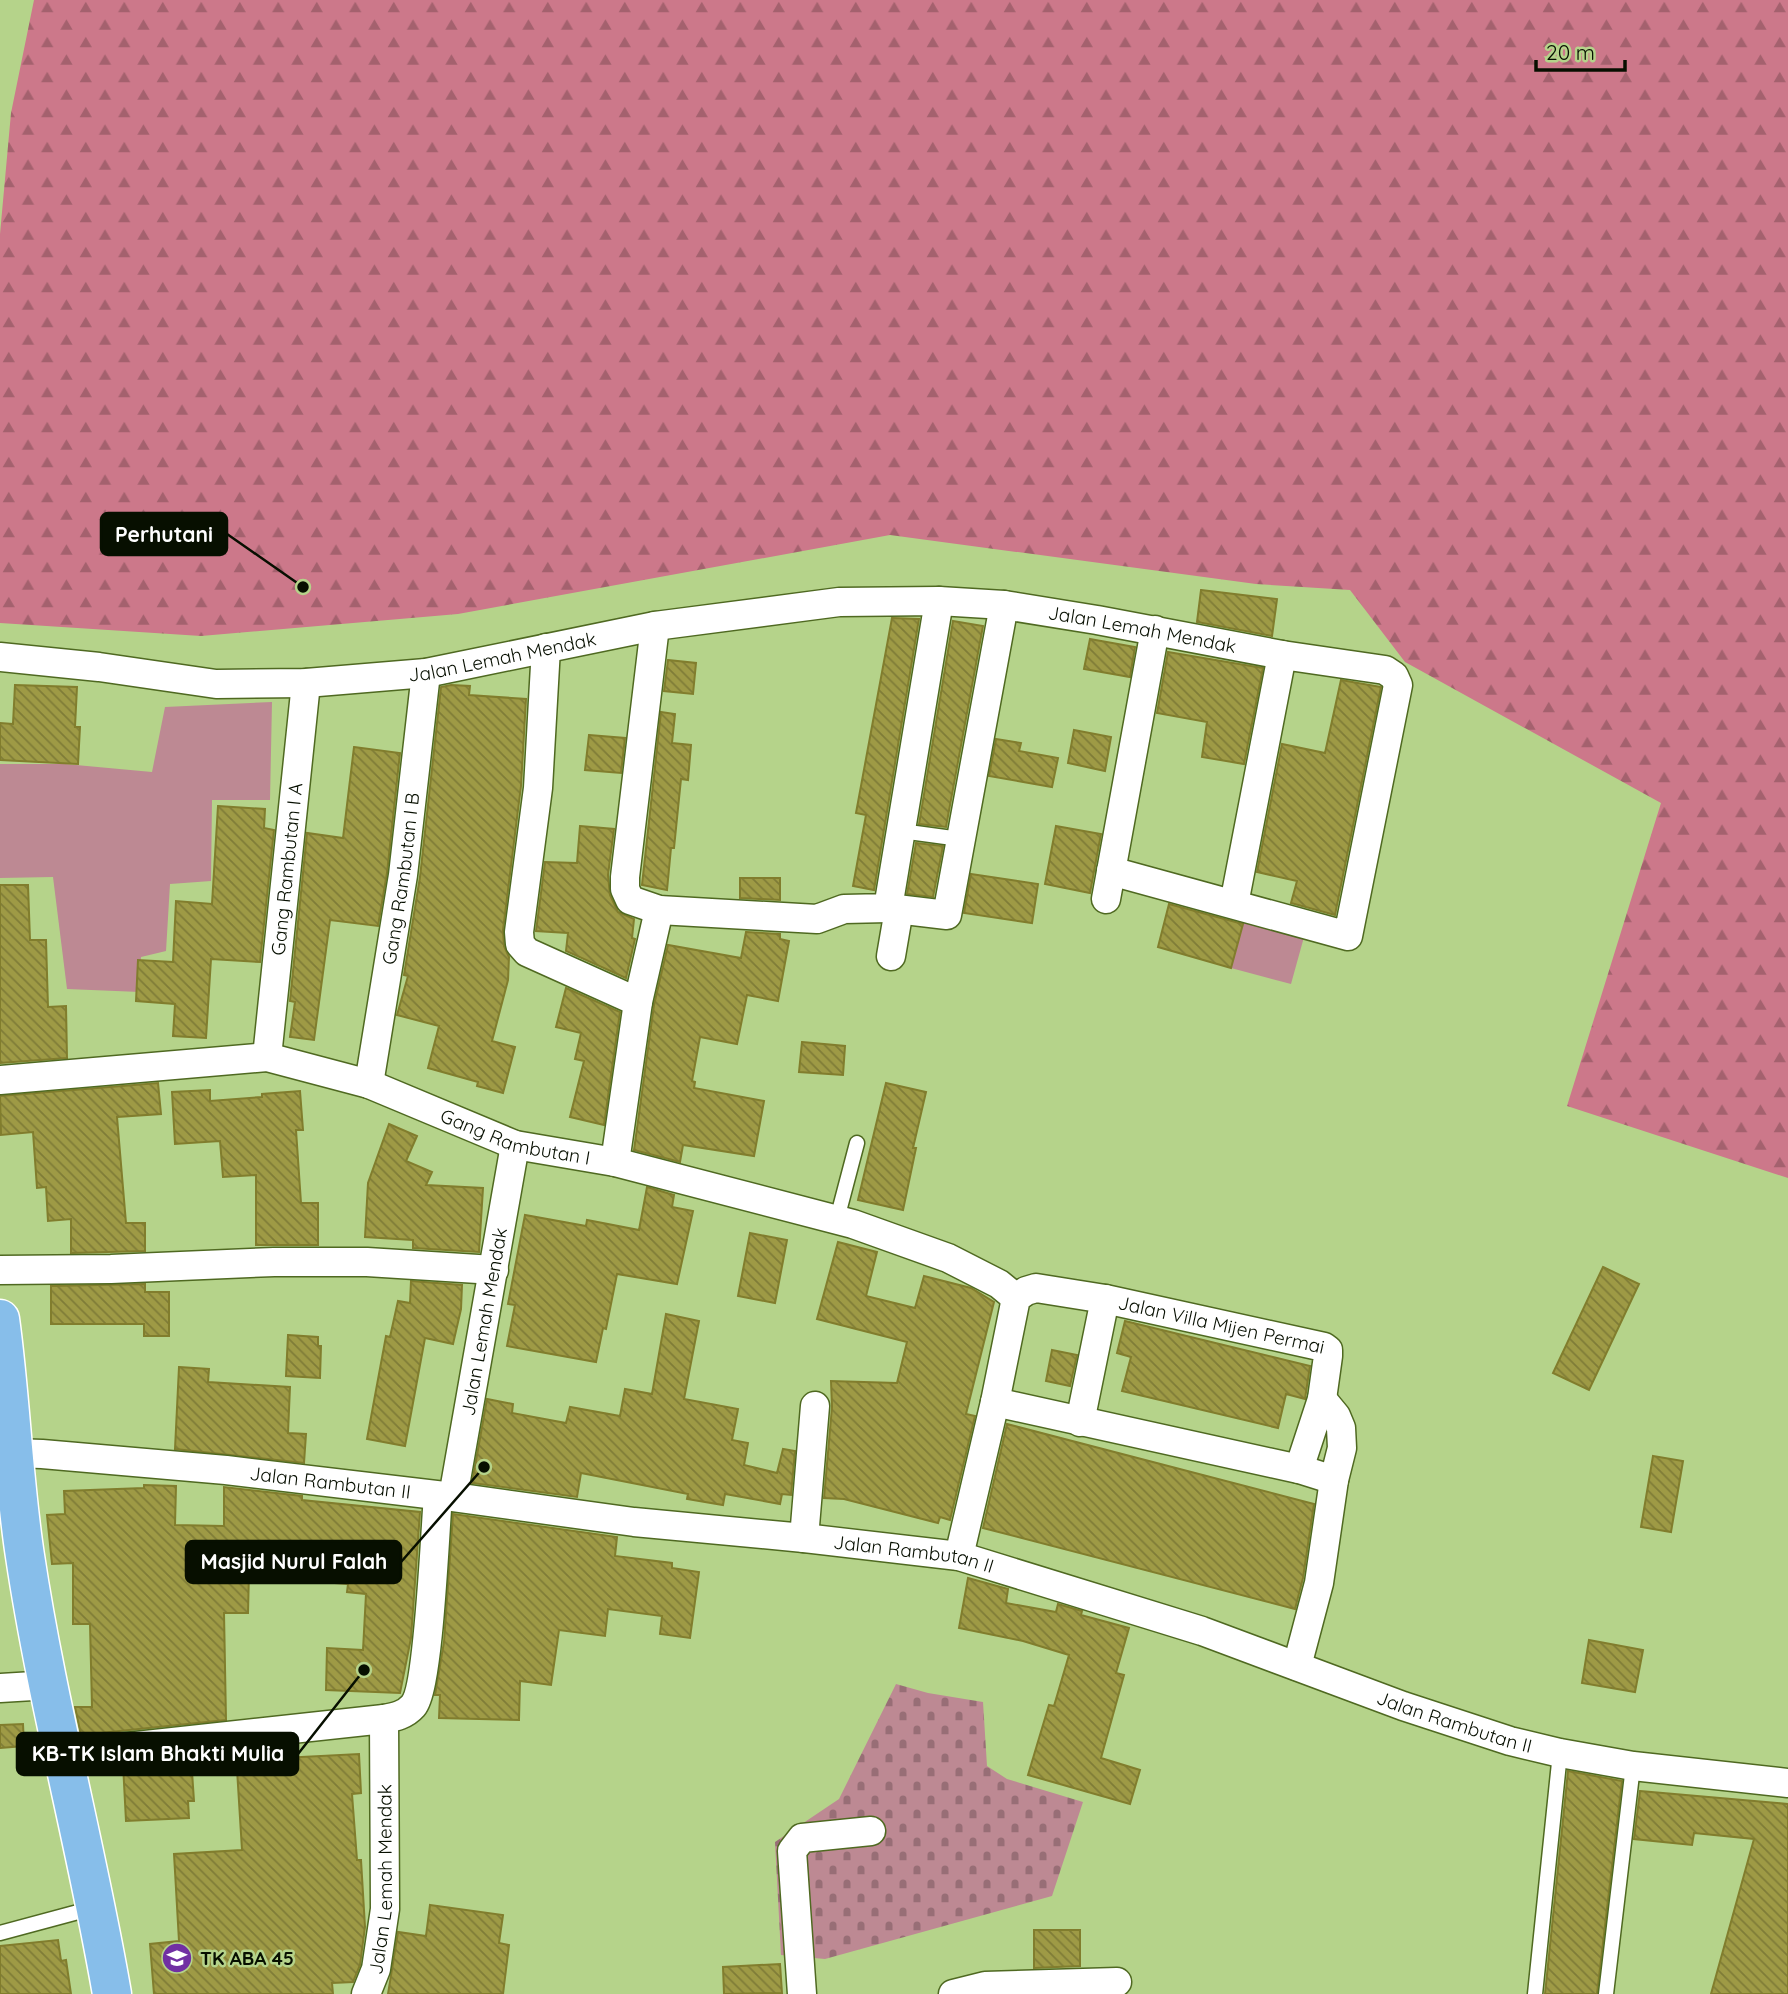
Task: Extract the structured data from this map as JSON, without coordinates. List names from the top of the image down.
{
  "streets": {
    "street": [
      "Jalan Lemah Mendak",
      "Gang Rambutan I A",
      "Gang Rambutan I B",
      "Gang Rambutan I",
      "Jalan Villa Mijen Permai",
      "Jalan Rambutan II"
    ]
  },
  "crossings": [
    ["Jalan Lemah Mendak", "Gang Rambutan I A"],
    ["Jalan Lemah Mendak", "Gang Rambutan I B"],
    ["Jalan Lemah Mendak", "Gang Rambutan I"],
    ["Jalan Lemah Mendak", "Jalan Rambutan II"],
    ["Gang Rambutan I A", "Gang Rambutan I"],
    ["Gang Rambutan I B", "Gang Rambutan I"],
    ["Gang Rambutan I", "Jalan Villa Mijen Permai"]
  ],
  "places": {
    "other": ["Perhutani", "Masjid Nurul Falah", "KB-TK Islam Bhakti Mulia"],
    "school or university": ["TK ABA 45"]
  },
  "scale_bar": "20 m"
}
